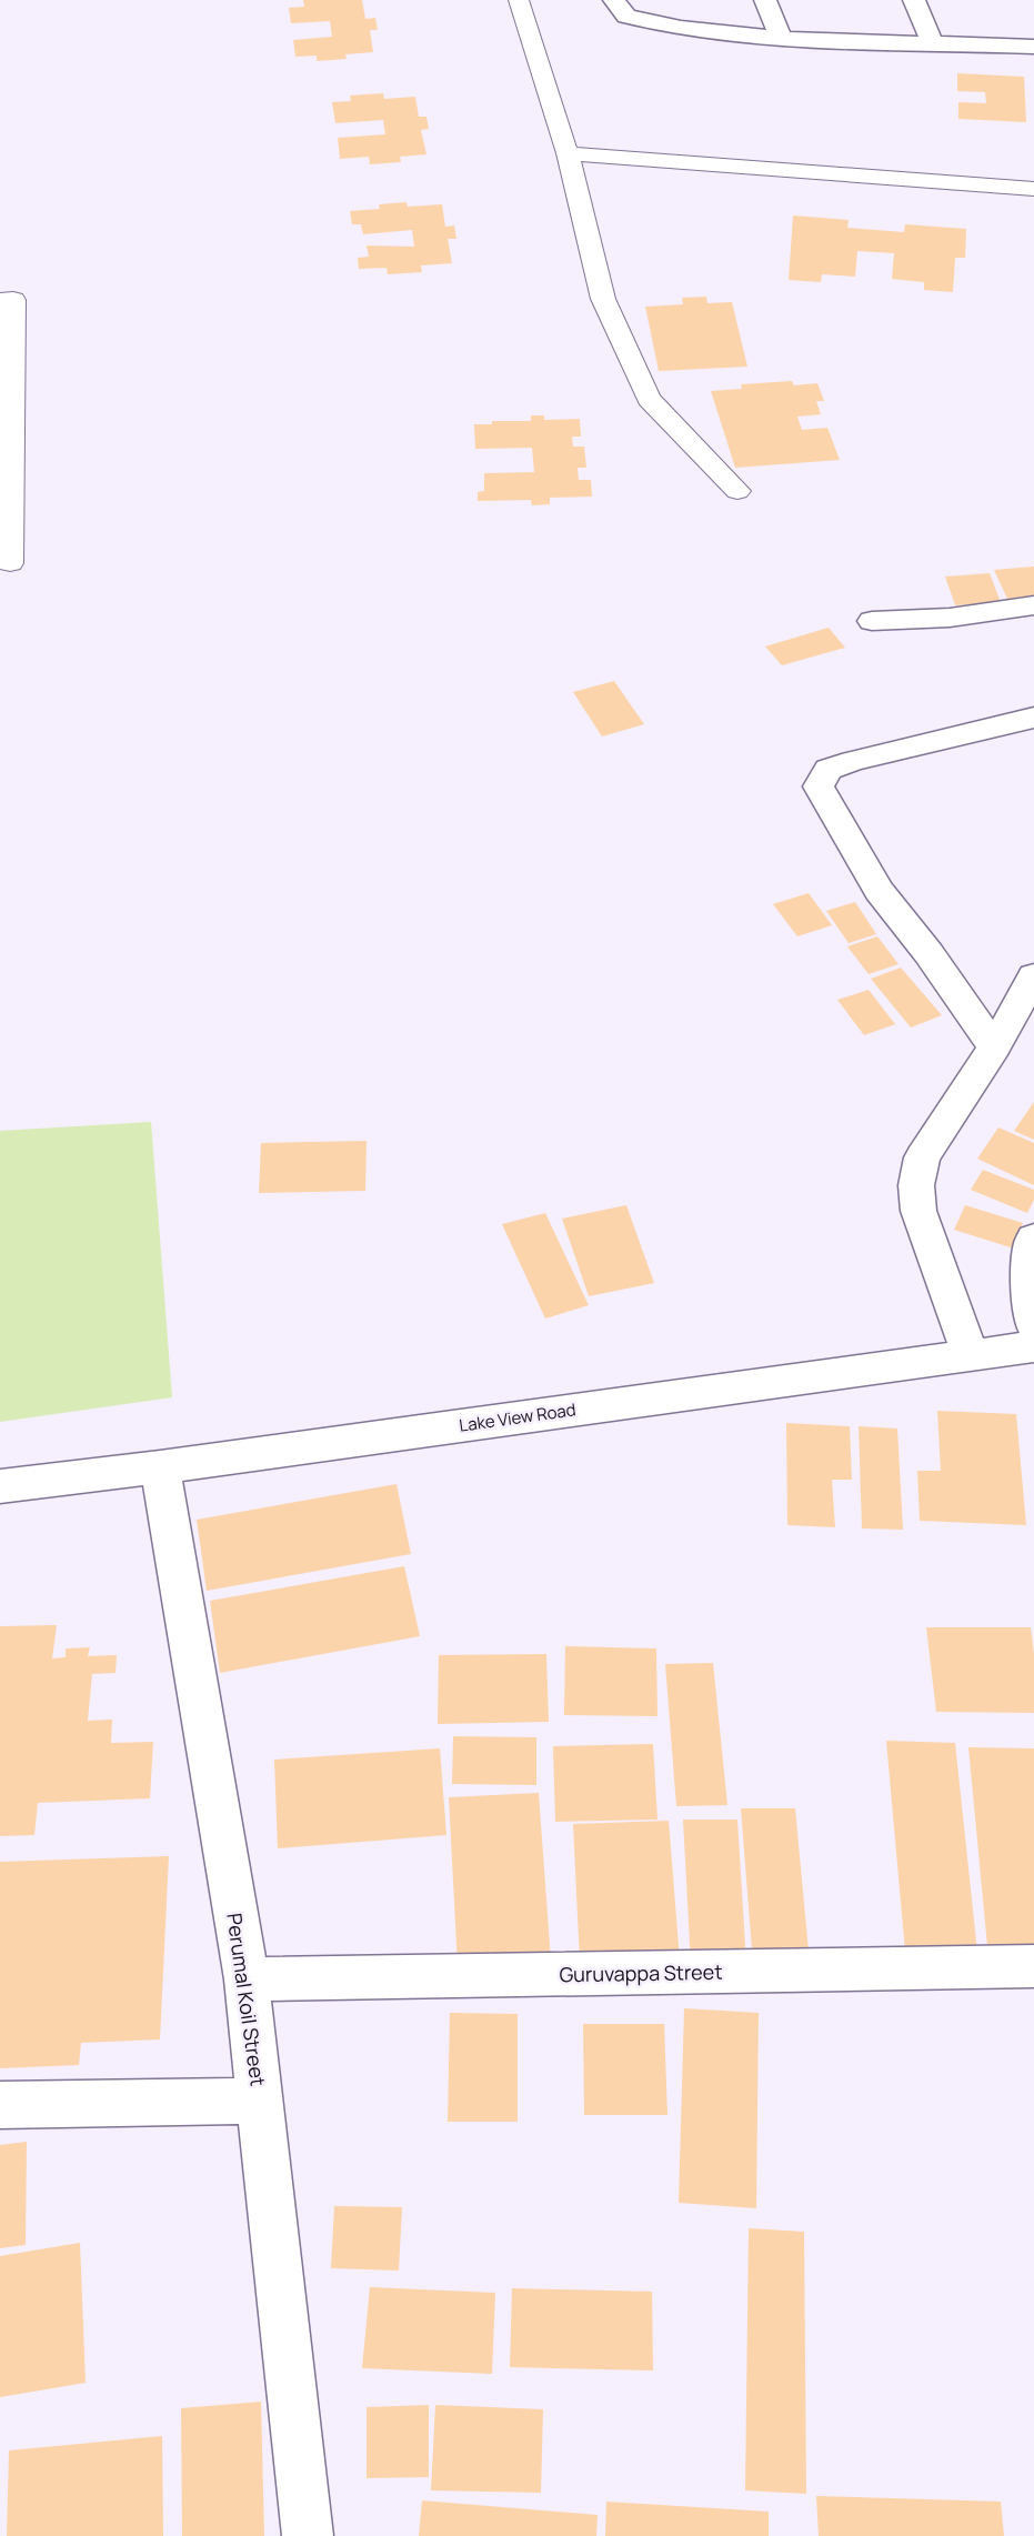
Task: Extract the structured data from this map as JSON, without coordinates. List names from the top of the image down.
{
  "streets": {
    "street": ["Lake View Road", "Guruvappa Street", "Perumal Koil Street"]
  },
  "crossings": [
    ["Lake View Road", "Perumal Koil Street"],
    ["Guruvappa Street", "Perumal Koil Street"]
  ]
}
